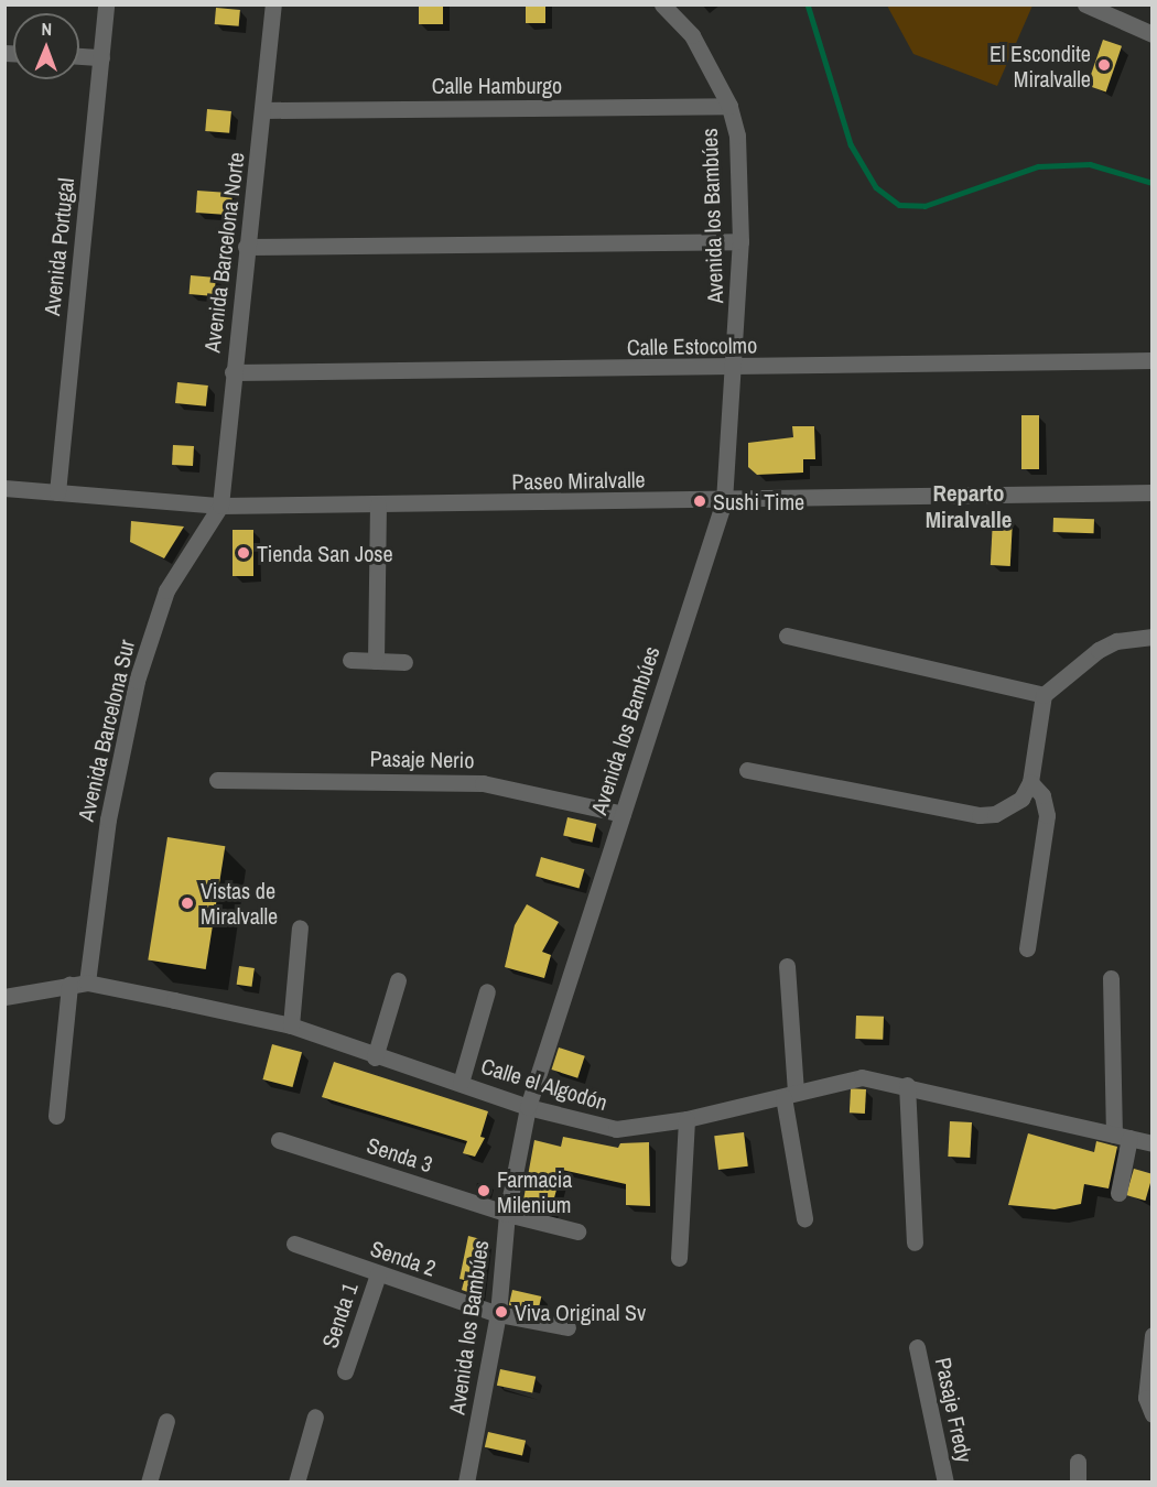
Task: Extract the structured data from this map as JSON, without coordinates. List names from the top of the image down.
{
  "streets": {
    "street": [
      "Calle Hamburgo",
      "Avenida los Bambúes",
      "Avenida Portugal",
      "Avenida Barcelona Norte",
      "Calle Estocolmo",
      "Paseo Miralvalle",
      "Avenida Barcelona Sur",
      "Pasaje Nerio",
      "Calle el Algodón",
      "Senda 3",
      "Senda 2",
      "Senda 1",
      "Pasaje Fredy"
    ]
  },
  "crossings": [
    ["Calle Hamburgo", "Avenida los Bambúes"],
    ["Calle Hamburgo", "Avenida Barcelona Norte"],
    ["Avenida los Bambúes", "Calle Estocolmo"],
    ["Avenida los Bambúes", "Paseo Miralvalle"],
    ["Avenida los Bambúes", "Pasaje Nerio"],
    ["Avenida los Bambúes", "Calle el Algodón"],
    ["Avenida los Bambúes", "Senda 3"],
    ["Avenida los Bambúes", "Senda 2"],
    ["Avenida Portugal", "Paseo Miralvalle"],
    ["Avenida Barcelona Norte", "Calle Estocolmo"],
    ["Avenida Barcelona Norte", "Paseo Miralvalle"],
    ["Avenida Barcelona Norte", "Avenida Barcelona Sur"],
    ["Paseo Miralvalle", "Avenida Barcelona Sur"],
    ["Avenida Barcelona Sur", "Calle el Algodón"],
    ["Senda 2", "Senda 1"]
  ],
  "districts": ["Reparto Miralvalle"],
  "places": [
    "El Escondite Miralvalle",
    "Sushi Time",
    "Tienda San Jose",
    "Vistas de Miralvalle",
    "Farmacia Milenium",
    "Viva Original Sv"
  ],
  "north": "top"
}
